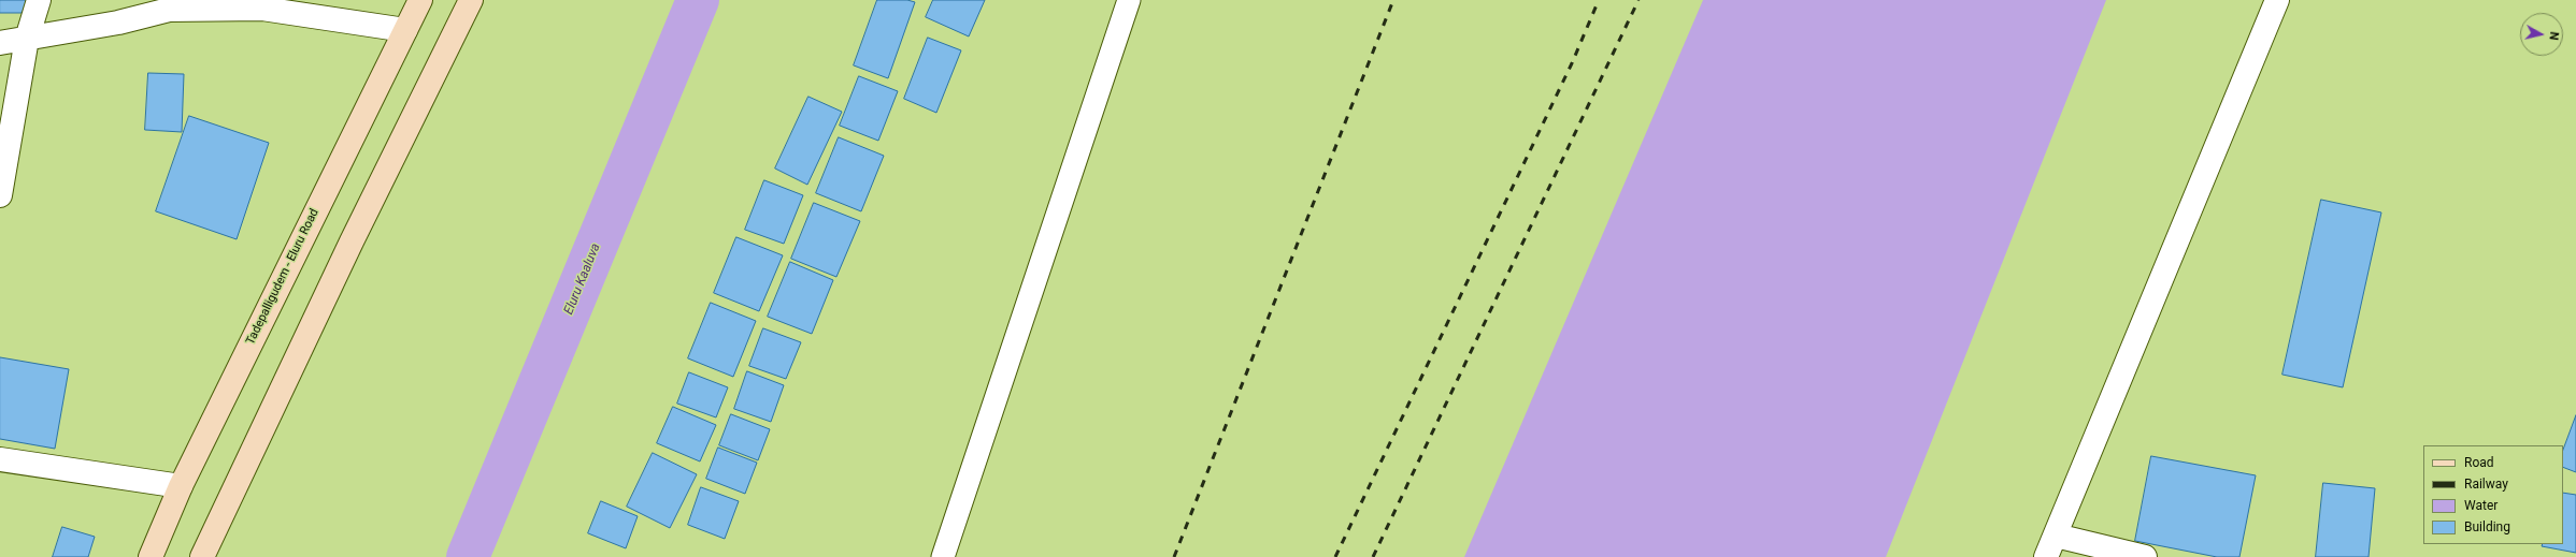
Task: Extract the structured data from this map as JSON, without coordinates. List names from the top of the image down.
{
  "streets": {
    "main road": ["Tadepalligudem - Eluru Road"]
  },
  "water": ["Eluru Kaaluva"],
  "legend": [
    "Road",
    "Railway",
    "Water",
    "Building"
  ],
  "north": "right"
}
